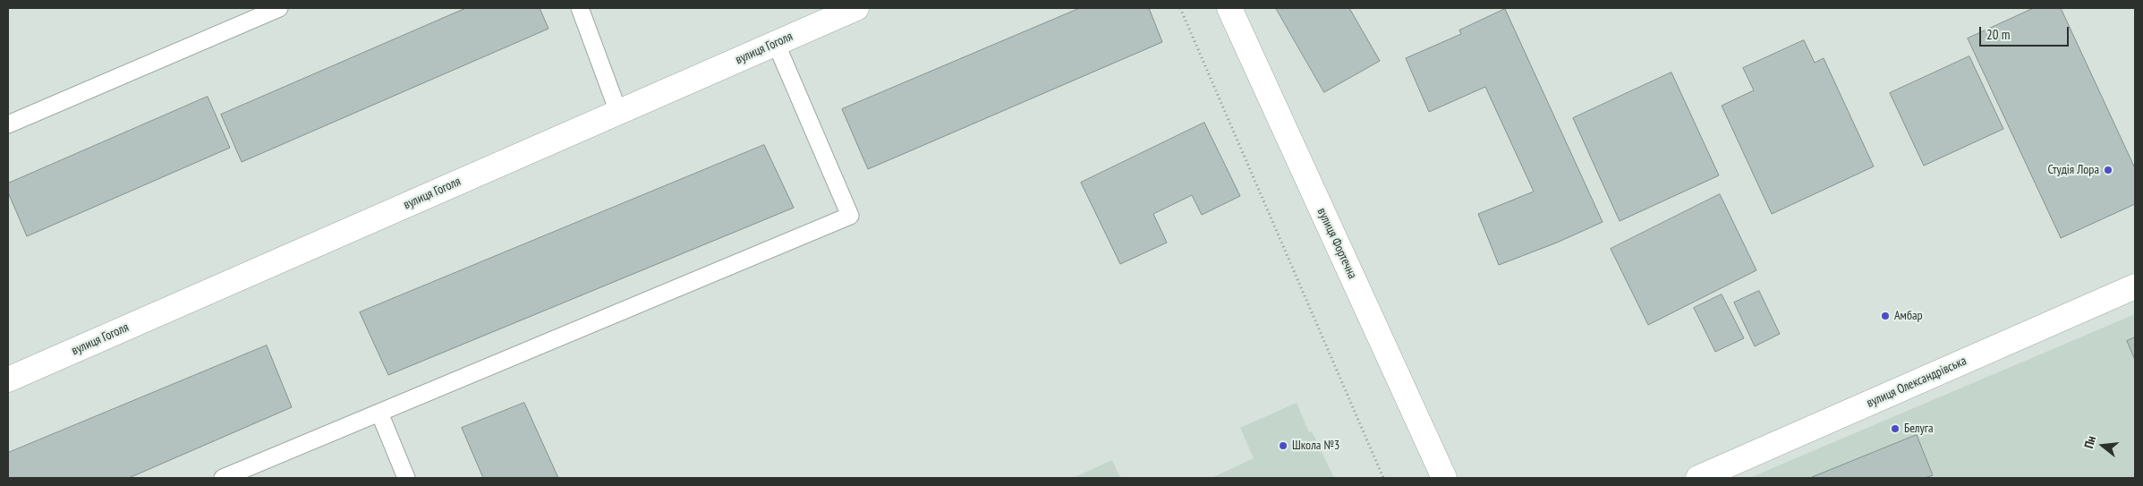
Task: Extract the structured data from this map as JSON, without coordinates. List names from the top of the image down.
{
  "streets": {
    "street": ["вулиця Гоголя", "вулиця Фортечна", "вулиця Олександрівська"]
  },
  "places": [
    "Студія Лора",
    "Амбар",
    "Белуга",
    "Школа №3"
  ],
  "scale_bar": "20 m",
  "north": "left"
}
